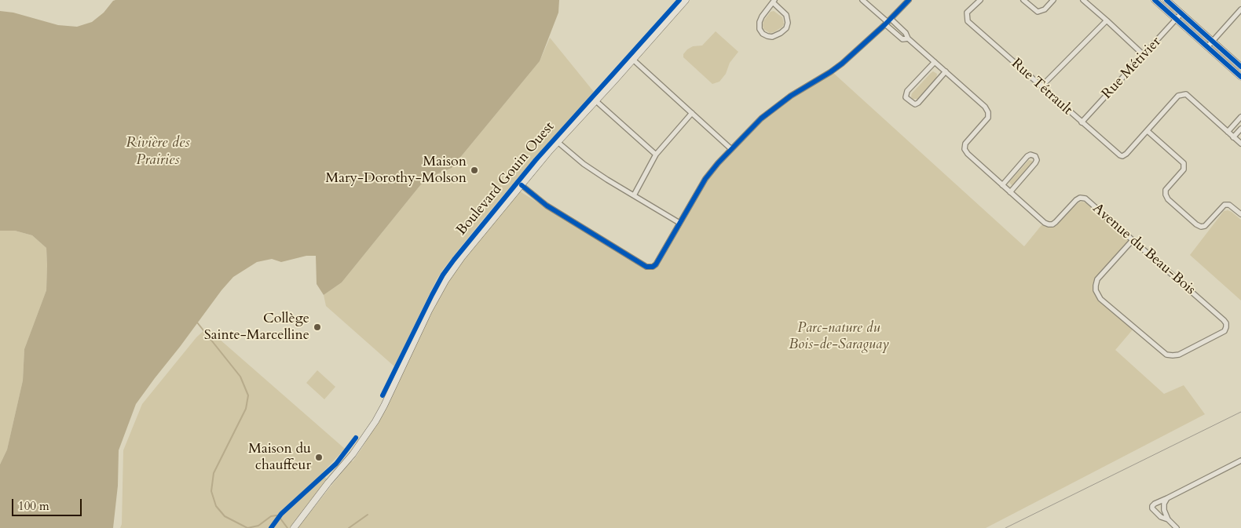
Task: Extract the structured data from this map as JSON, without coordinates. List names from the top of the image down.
{
  "streets": {
    "street": [
      "Rue Métivier",
      "Rue Tétrault",
      "Boulevard Gouin Ouest",
      "Avenue du Beau-Bois"
    ]
  },
  "crossings": [
    ["Rue Métivier", "Rue Tétrault"]
  ],
  "water": ["Rivière des Prairies"],
  "parks": ["Parc-nature du Bois-de-Saraguay"],
  "places": ["Maison Mary-Dorothy-Molson", "Collège Sainte-Marcelline", "Maison du chauffeur"],
  "scale_bar": "100 m"
}
